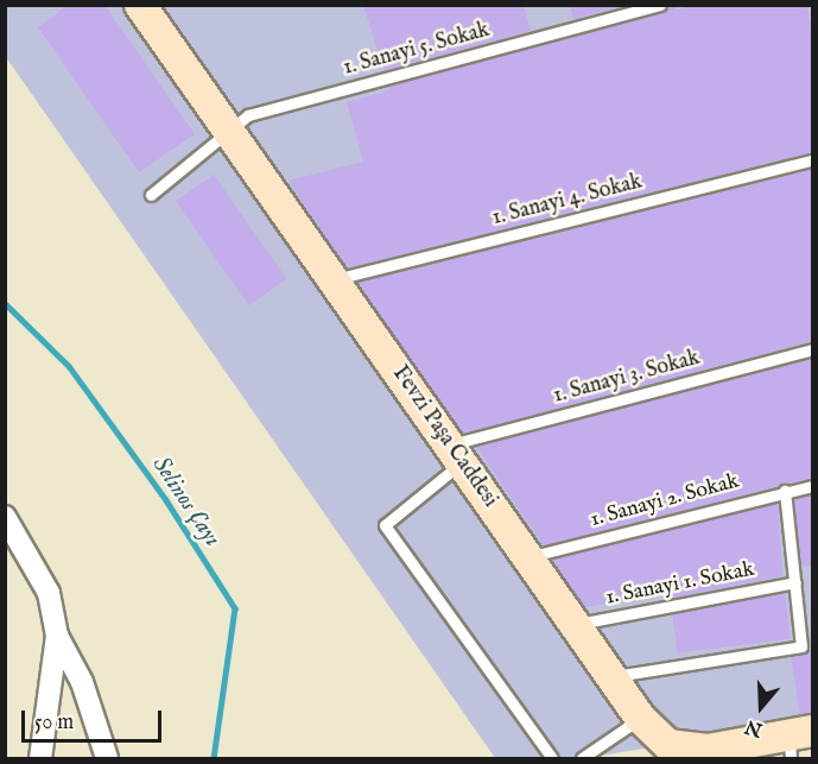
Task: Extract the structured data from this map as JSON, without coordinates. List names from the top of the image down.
{
  "streets": {
    "street": ["Fevzi Paşa Caddesi"],
    "lane": [
      "1. Sanayi 5. Sokak",
      "1. Sanayi 4. Sokak",
      "1. Sanayi 3. Sokak",
      "1. Sanayi 2. Sokak",
      "1. Sanayi 1. Sokak"
    ]
  },
  "crossings": [
    ["1. Sanayi 5. Sokak", "Fevzi Paşa Caddesi"],
    ["1. Sanayi 4. Sokak", "Fevzi Paşa Caddesi"],
    ["1. Sanayi 3. Sokak", "Fevzi Paşa Caddesi"],
    ["Fevzi Paşa Caddesi", "1. Sanayi 2. Sokak"],
    ["Fevzi Paşa Caddesi", "1. Sanayi 1. Sokak"]
  ],
  "water": ["Selinos Çayı"],
  "scale_bar": "50 m",
  "north": "bottom"
}
